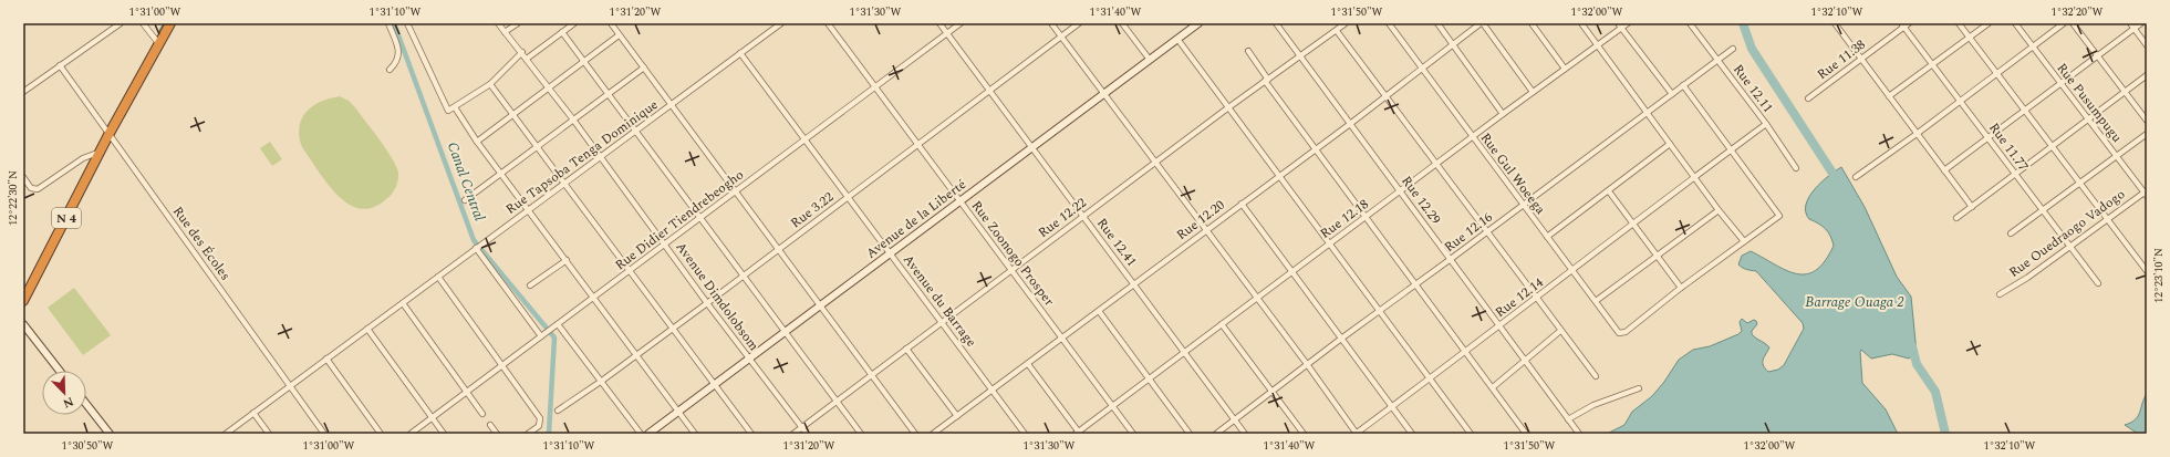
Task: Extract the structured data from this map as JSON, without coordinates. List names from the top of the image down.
{
  "streets": {
    "highway": ["N 4"],
    "main road": ["Avenue de la Liberté"],
    "street": [
      "Rue 11.38",
      "Rue 12.11",
      "Rue Pusumpugu",
      "Rue 11.77",
      "Rue Tapsoba Tenga Dominique",
      "Rue Gul Woeega",
      "Rue 12.29",
      "Rue 3.22",
      "Rue 12.22",
      "Rue 12.18",
      "Rue Didier Tiendrebeogho",
      "Rue 12.20",
      "Rue 12.16",
      "Rue Ouedraogo Vadogo",
      "Rue 12.41",
      "Rue des Écoles",
      "Rue Zoonogo Prosper",
      "Avenue Dimdolobsom",
      "Rue 12.14",
      "Avenue du Barrage"
    ]
  },
  "crossings": [
    ["Rue 11.38", "Rue 11.77"],
    ["Rue 12.11", "Rue 12.16"],
    ["Rue 12.11", "Rue 12.14"],
    ["Rue Pusumpugu", "Rue Ouedraogo Vadogo"],
    ["Rue 11.77", "Rue Ouedraogo Vadogo"],
    ["Rue Tapsoba Tenga Dominique", "Rue des Écoles"],
    ["Rue Tapsoba Tenga Dominique", "Avenue Dimdolobsom"],
    ["Rue Tapsoba Tenga Dominique", "Avenue du Barrage"],
    ["Rue Gul Woeega", "Rue 12.18"],
    ["Rue Gul Woeega", "Rue 12.20"],
    ["Rue Gul Woeega", "Rue 12.16"],
    ["Rue Gul Woeega", "Rue 12.14"],
    ["Rue 12.29", "Rue 12.22"],
    ["Rue 12.29", "Rue 12.18"],
    ["Rue 12.29", "Rue 12.20"],
    ["Rue 12.29", "Rue 12.16"],
    ["Rue 12.29", "Rue 12.14"],
    ["Rue 3.22", "Rue 12.41"],
    ["Rue 3.22", "Rue Zoonogo Prosper"],
    ["Rue 3.22", "Avenue Dimdolobsom"],
    ["Rue 3.22", "Avenue du Barrage"],
    ["N 4", "Rue des Écoles"],
    ["Rue 12.22", "Rue 12.41"],
    ["Rue 12.22", "Rue Zoonogo Prosper"],
    ["Rue 12.22", "Avenue Dimdolobsom"],
    ["Rue 12.22", "Avenue du Barrage"],
    ["Avenue de la Liberté", "Rue 12.41"],
    ["Avenue de la Liberté", "Rue Zoonogo Prosper"],
    ["Avenue de la Liberté", "Avenue Dimdolobsom"],
    ["Avenue de la Liberté", "Avenue du Barrage"],
    ["Rue 12.18", "Rue 12.41"],
    ["Rue 12.18", "Rue Zoonogo Prosper"],
    ["Rue Didier Tiendrebeogho", "Rue 12.41"],
    ["Rue Didier Tiendrebeogho", "Rue Zoonogo Prosper"],
    ["Rue Didier Tiendrebeogho", "Avenue Dimdolobsom"],
    ["Rue Didier Tiendrebeogho", "Avenue du Barrage"],
    ["Rue 12.20", "Rue 12.41"],
    ["Rue 12.20", "Rue Zoonogo Prosper"],
    ["Rue 12.20", "Avenue du Barrage"],
    ["Rue 12.16", "Rue 12.41"]
  ],
  "water": ["Canal Central", "Barrage Ouaga 2"],
  "north": "bottom right",
  "coordinates": [
    "1°31'00\"W",
    "1°31'10\"W",
    "1°31'20\"W",
    "1°31'30\"W",
    "1°31'40\"W",
    "1°31'50\"W",
    "1°32'00\"W",
    "1°32'10\"W",
    "1°32'20\"W",
    "12°22'30\"N",
    "12°23'10\"N",
    "1°30'50\"W"
  ]
}
